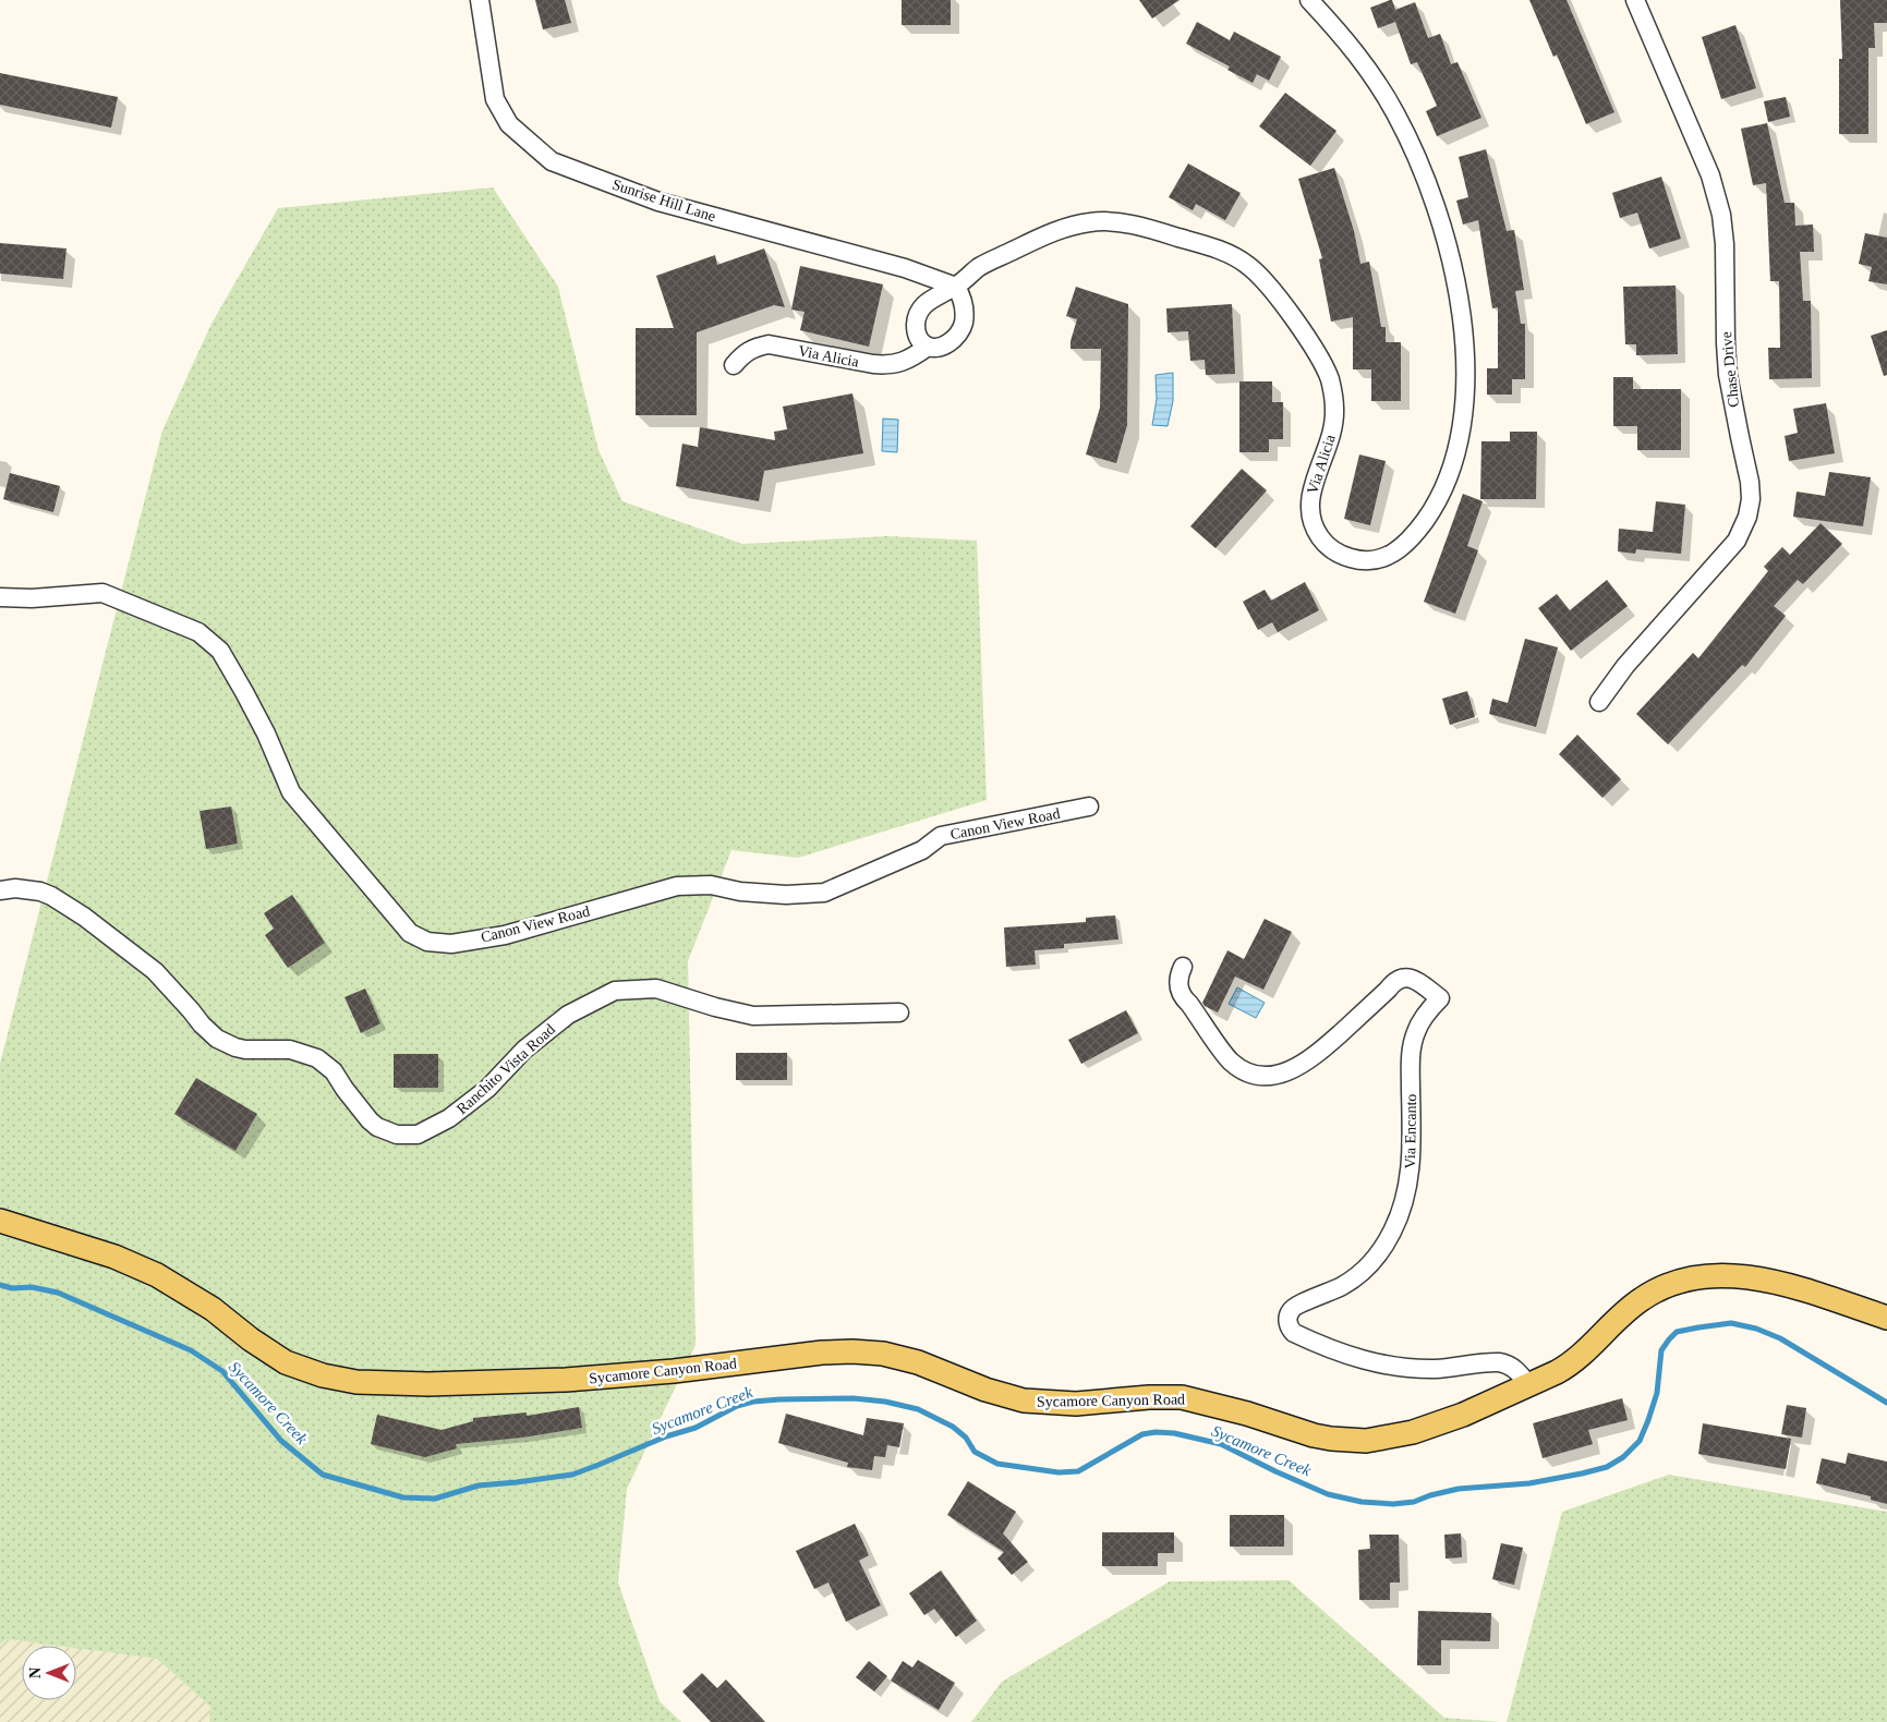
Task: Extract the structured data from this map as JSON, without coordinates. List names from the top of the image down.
{
  "streets": {
    "main road": ["Sycamore Canyon Road"],
    "street": [
      "Sunrise Hill Lane",
      "Via Alicia",
      "Chase Drive",
      "Canon View Road",
      "Ranchito Vista Road",
      "Via Encanto"
    ]
  },
  "crossings": [
    ["Sunrise Hill Lane", "Via Alicia"],
    ["Via Encanto", "Sycamore Canyon Road"]
  ],
  "water": ["Sycamore Creek"],
  "north": "left"
}
